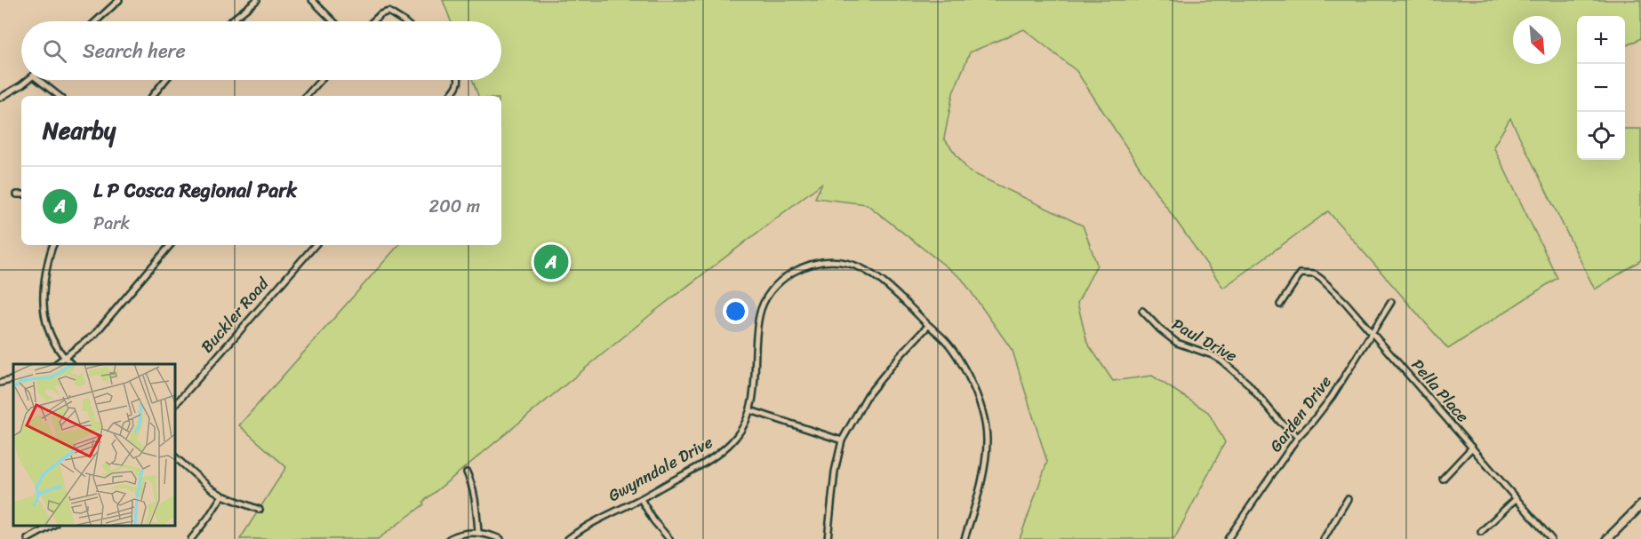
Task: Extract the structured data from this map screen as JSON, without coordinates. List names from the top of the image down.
{
  "streets": {
    "street": [
      "Buckler Road",
      "Paul Drive",
      "Pella Place",
      "Garden Drive",
      "Gwynndale Drive"
    ]
  },
  "crossings": [
    ["Paul Drive", "Garden Drive"],
    ["Pella Place", "Garden Drive"]
  ],
  "north": "bottom right",
  "page": {
    "map_buttons": ["+", "−"],
    "search": "Search here",
    "heading": "Nearby",
    "list": [
      {
        "mark": "A",
        "name": "L P Cosca Regional Park",
        "note": "Park",
        "value": "200 m"
      }
    ],
    "pins": "A"
  }
}
